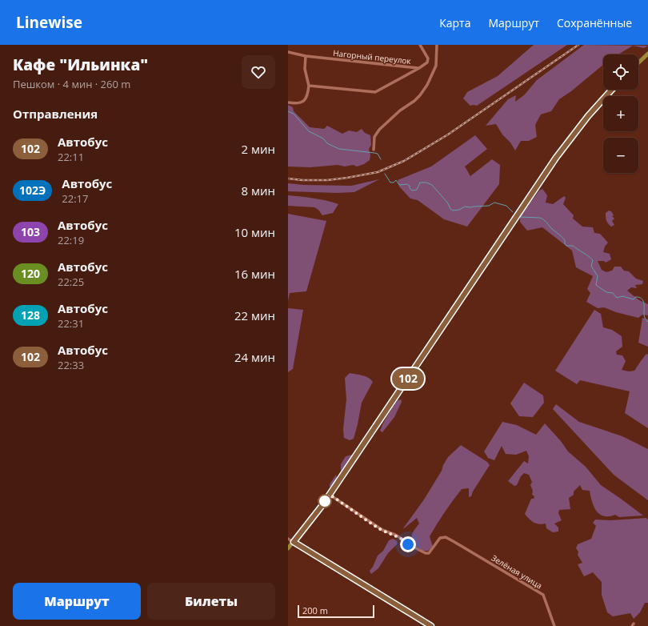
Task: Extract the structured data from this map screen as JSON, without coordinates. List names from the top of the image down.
{
  "streets": {
    "street": ["Нагорный переулок", "Зелёная улица"]
  },
  "lines": ["bus line 102"],
  "scale_bar": "200 m",
  "page": {
    "header": "Linewise",
    "nav": ["Карта", "Маршрут", "Сохранённые"],
    "heading": [
      ["Кафе \"Ильинка\"", "Пешком · 4 мин · 260 m"],
      "Отправления"
    ],
    "on_map": "102",
    "map_buttons": ["+", "−"],
    "list": [
      {
        "mark": "102",
        "name": "Автобус",
        "note": "22:11",
        "value": "2 мин"
      },
      {
        "mark": "102Э",
        "name": "Автобус",
        "note": "22:17",
        "value": "8 мин"
      },
      {
        "mark": "103",
        "name": "Автобус",
        "note": "22:19",
        "value": "10 мин"
      },
      {
        "mark": "120",
        "name": "Автобус",
        "note": "22:25",
        "value": "16 мин"
      },
      {
        "mark": "128",
        "name": "Автобус",
        "note": "22:31",
        "value": "22 мин"
      },
      {
        "mark": "102",
        "name": "Автобус",
        "note": "22:33",
        "value": "24 мин"
      }
    ],
    "buttons": ["Маршрут", "Билеты"],
    "scale": "200 m"
  }
}
